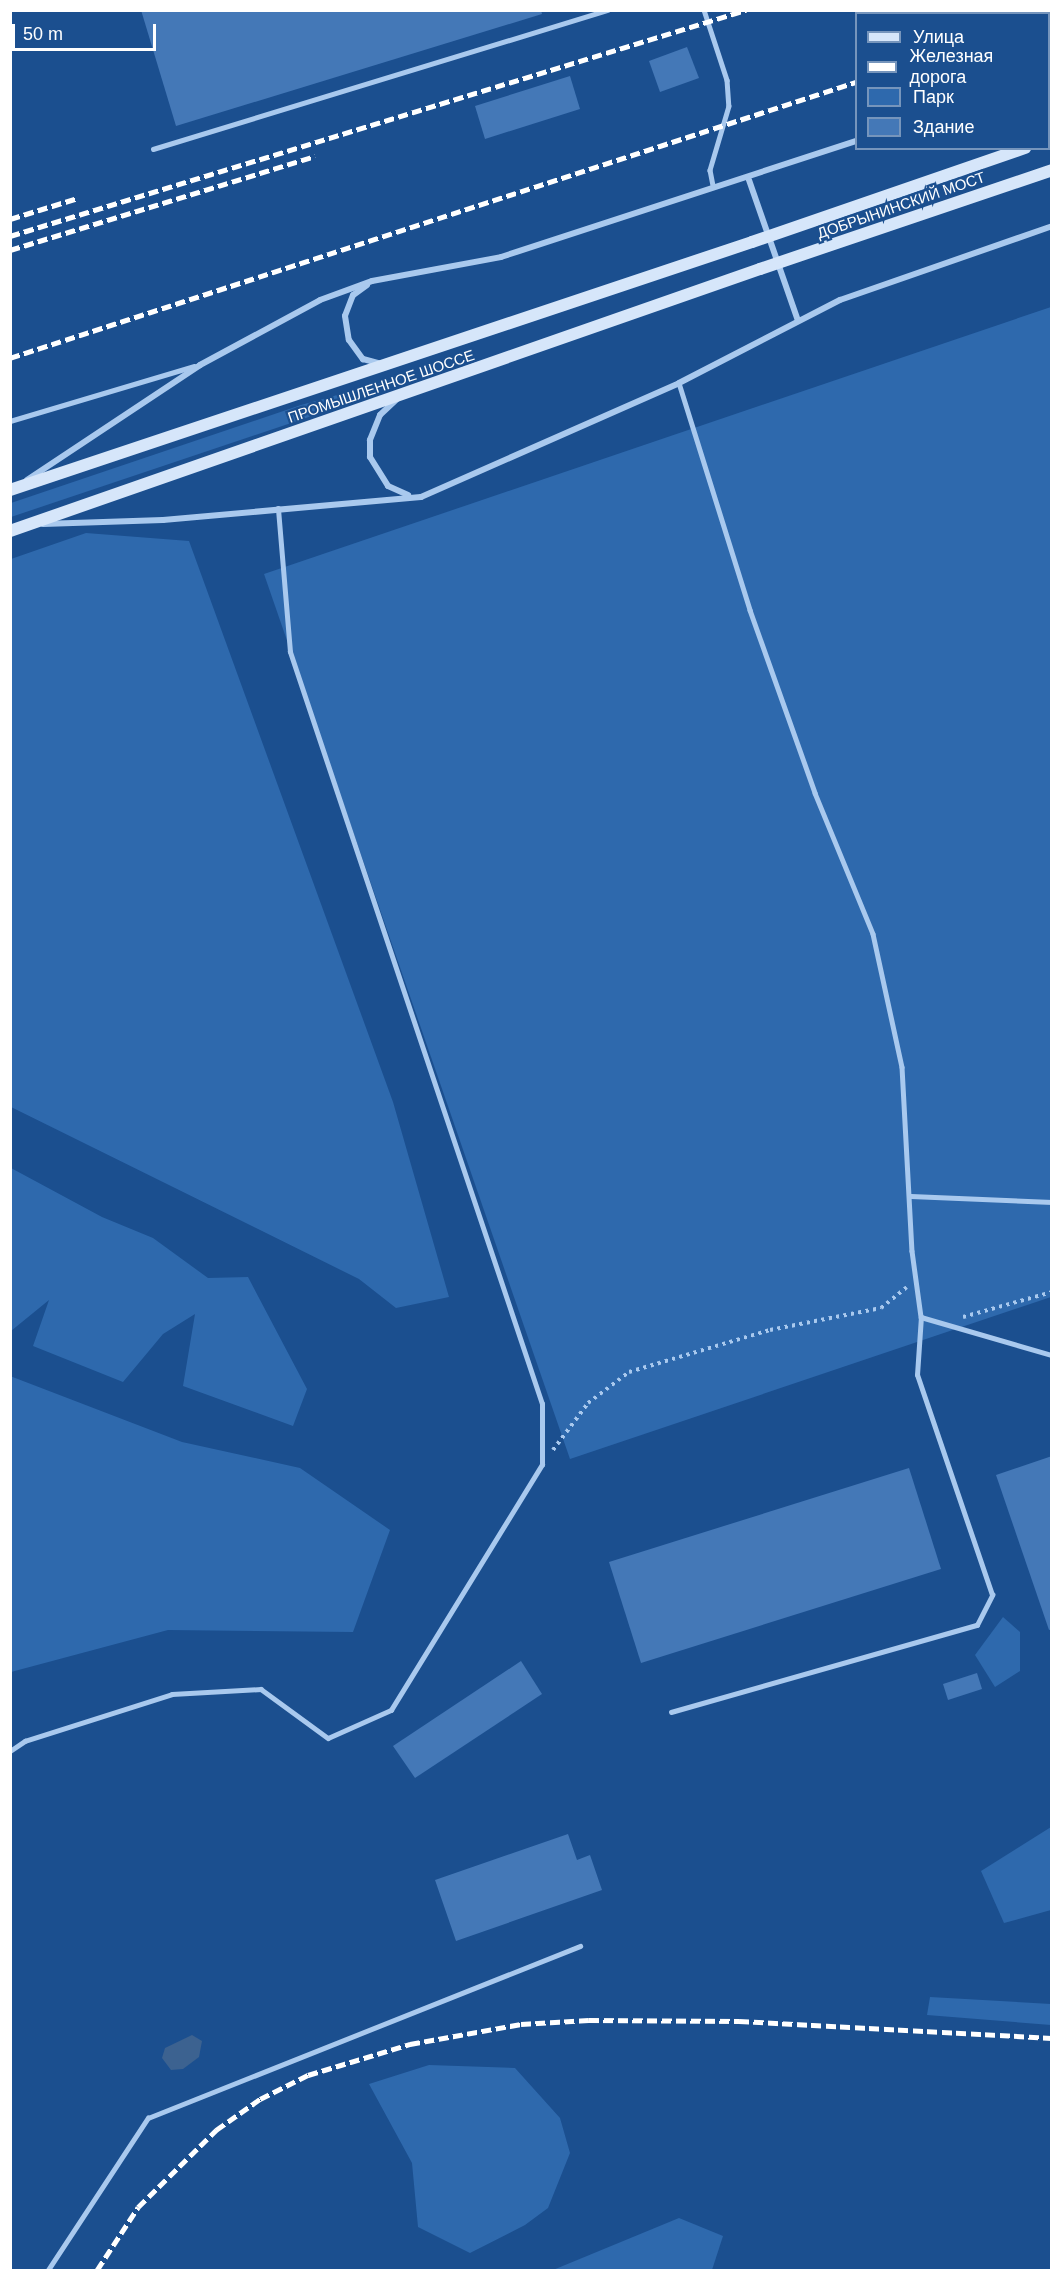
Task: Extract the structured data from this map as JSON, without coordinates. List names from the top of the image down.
{
  "streets": {
    "main road": ["ДОБРЫНИНСКИЙ МОСТ", "ПРОМЫШЛЕННОЕ ШОССЕ"]
  },
  "crossings": [
    ["ДОБРЫНИНСКИЙ МОСТ", "ПРОМЫШЛЕННОЕ ШОССЕ"]
  ],
  "legend": [
    "Улица",
    "Железная дорога",
    "Парк",
    "Здание"
  ],
  "scale_bar": "50 m"
}
